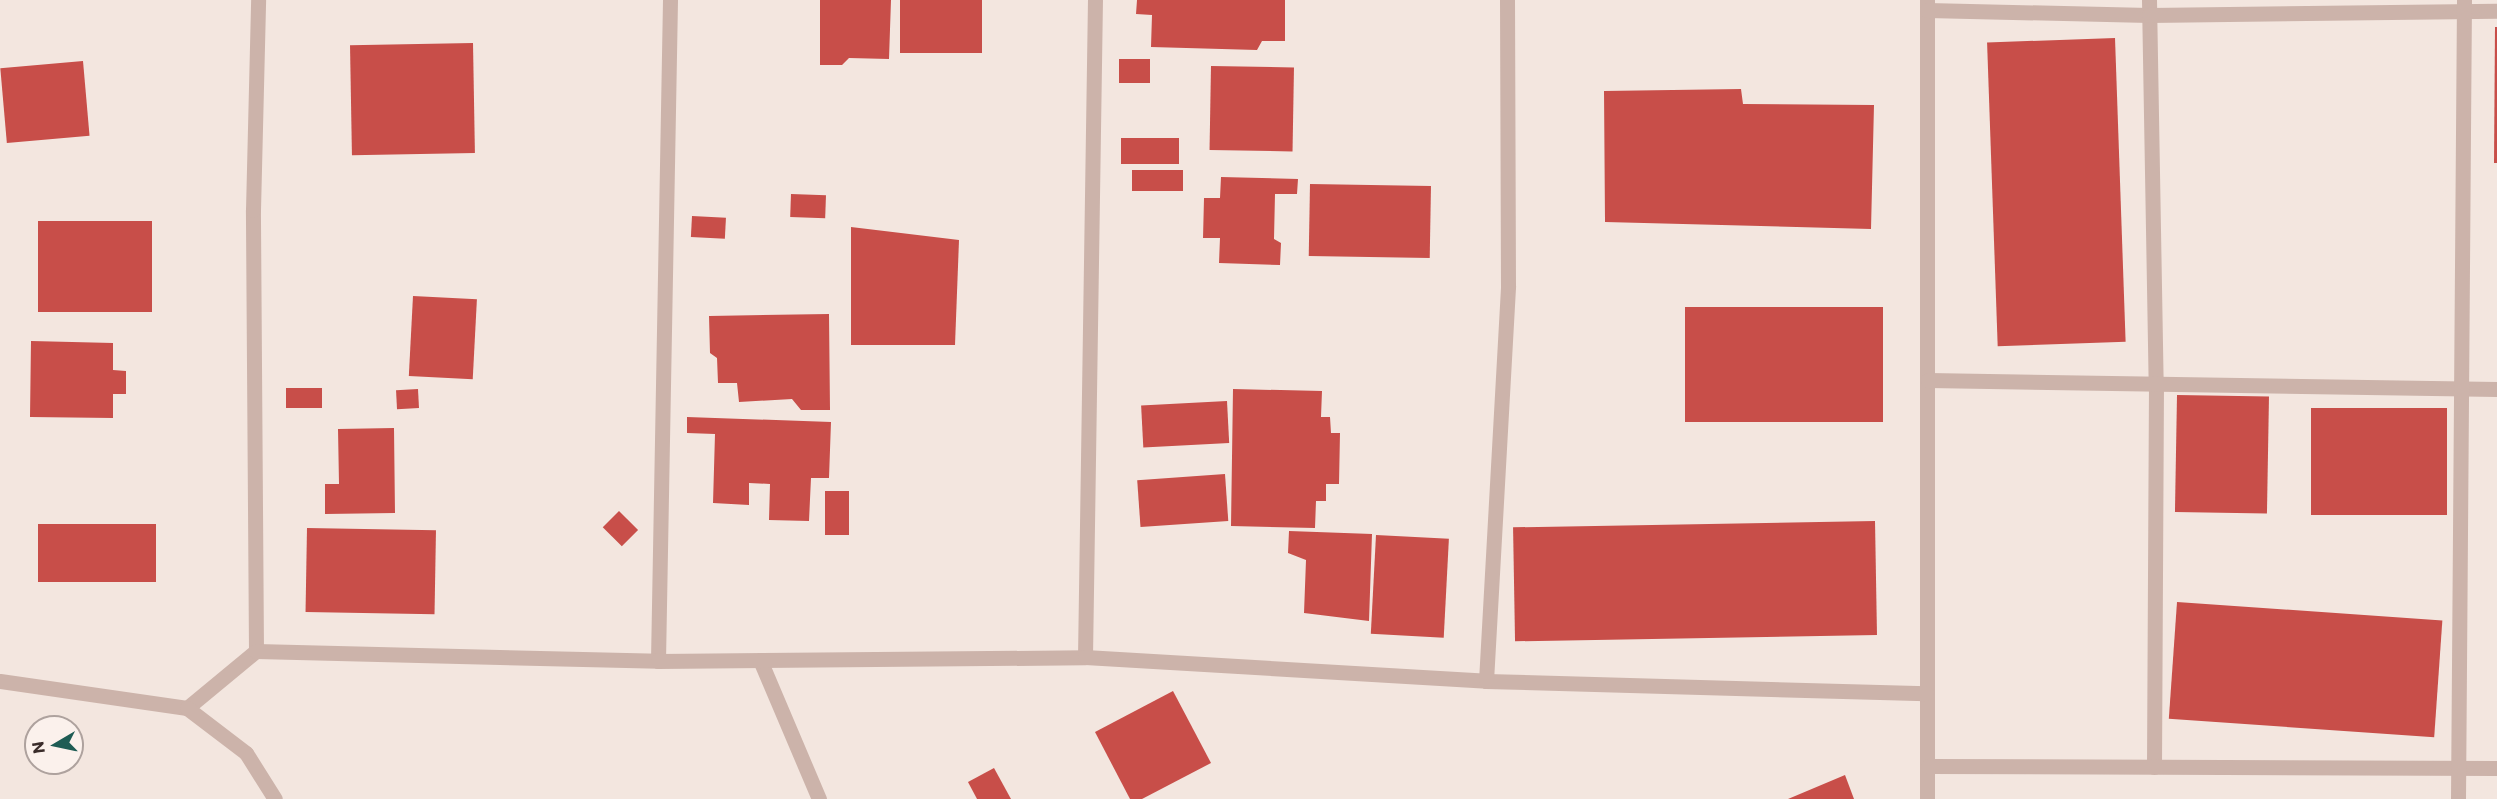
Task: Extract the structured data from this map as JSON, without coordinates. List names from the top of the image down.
{
  "north": "left"
}
